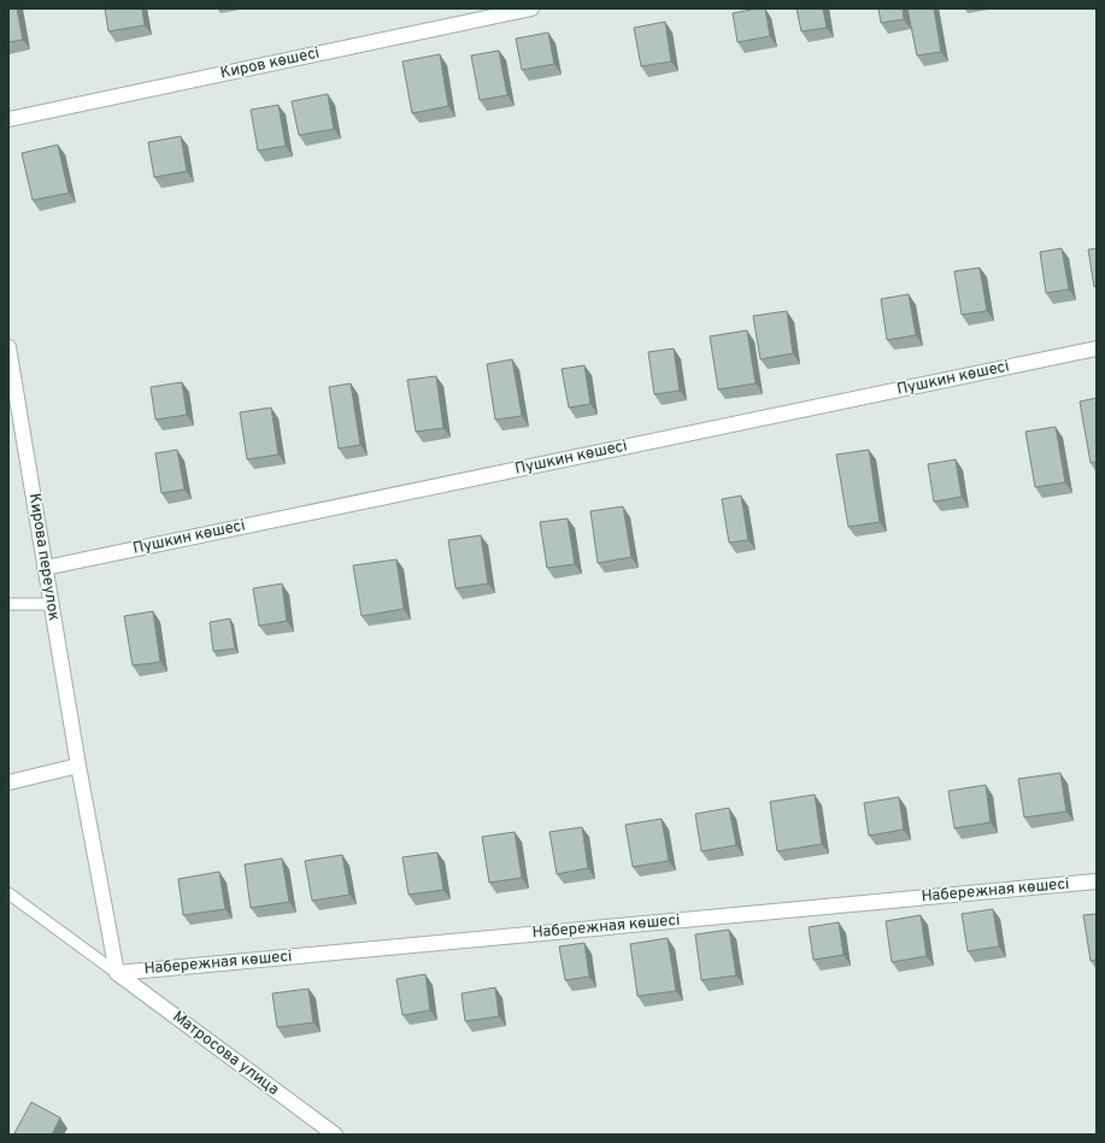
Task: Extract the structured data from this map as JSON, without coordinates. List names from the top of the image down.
{
  "streets": {
    "street": [
      "Киров көшесі",
      "Пушкин көшесі",
      "Кирова переулок",
      "Набережная көшесі",
      "Матросова улица"
    ]
  },
  "crossings": [
    ["Пушкин көшесі", "Кирова переулок"],
    ["Кирова переулок", "Набережная көшесі"],
    ["Кирова переулок", "Матросова улица"],
    ["Набережная көшесі", "Матросова улица"]
  ]
}
